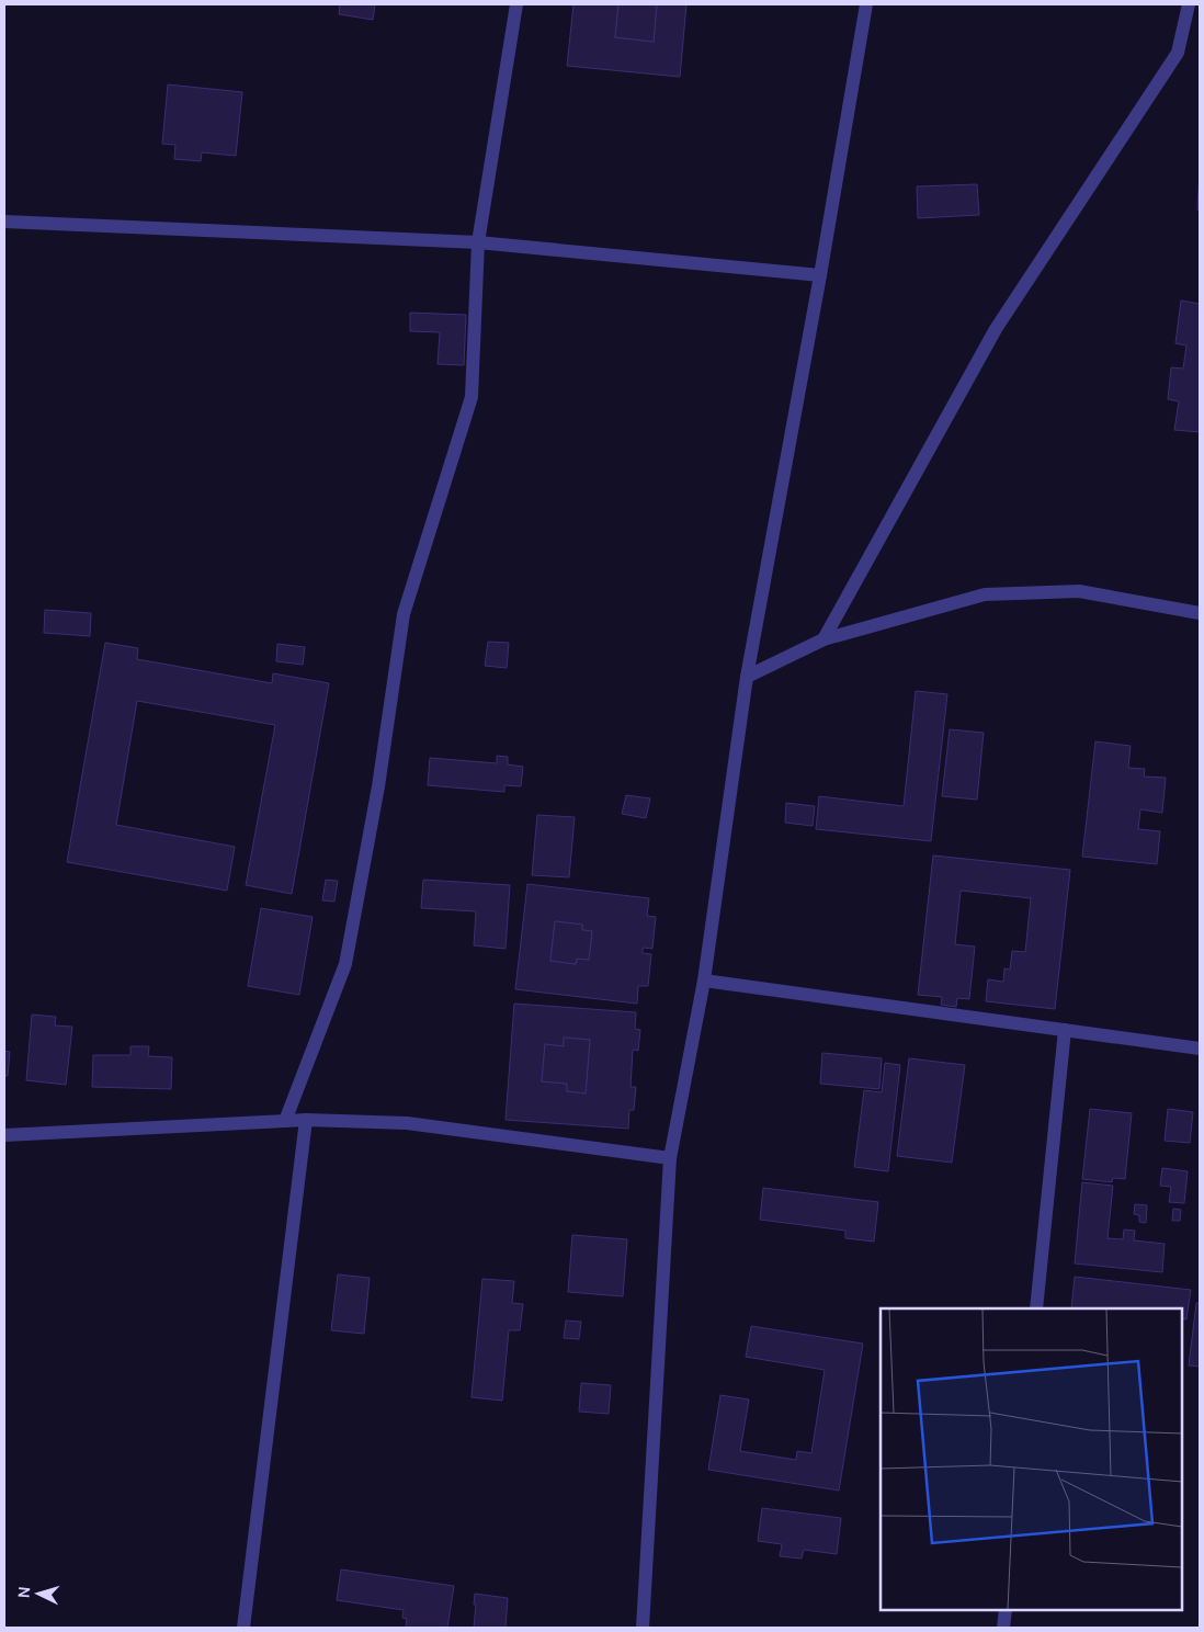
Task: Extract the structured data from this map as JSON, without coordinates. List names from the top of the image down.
{
  "north": "left"
}
